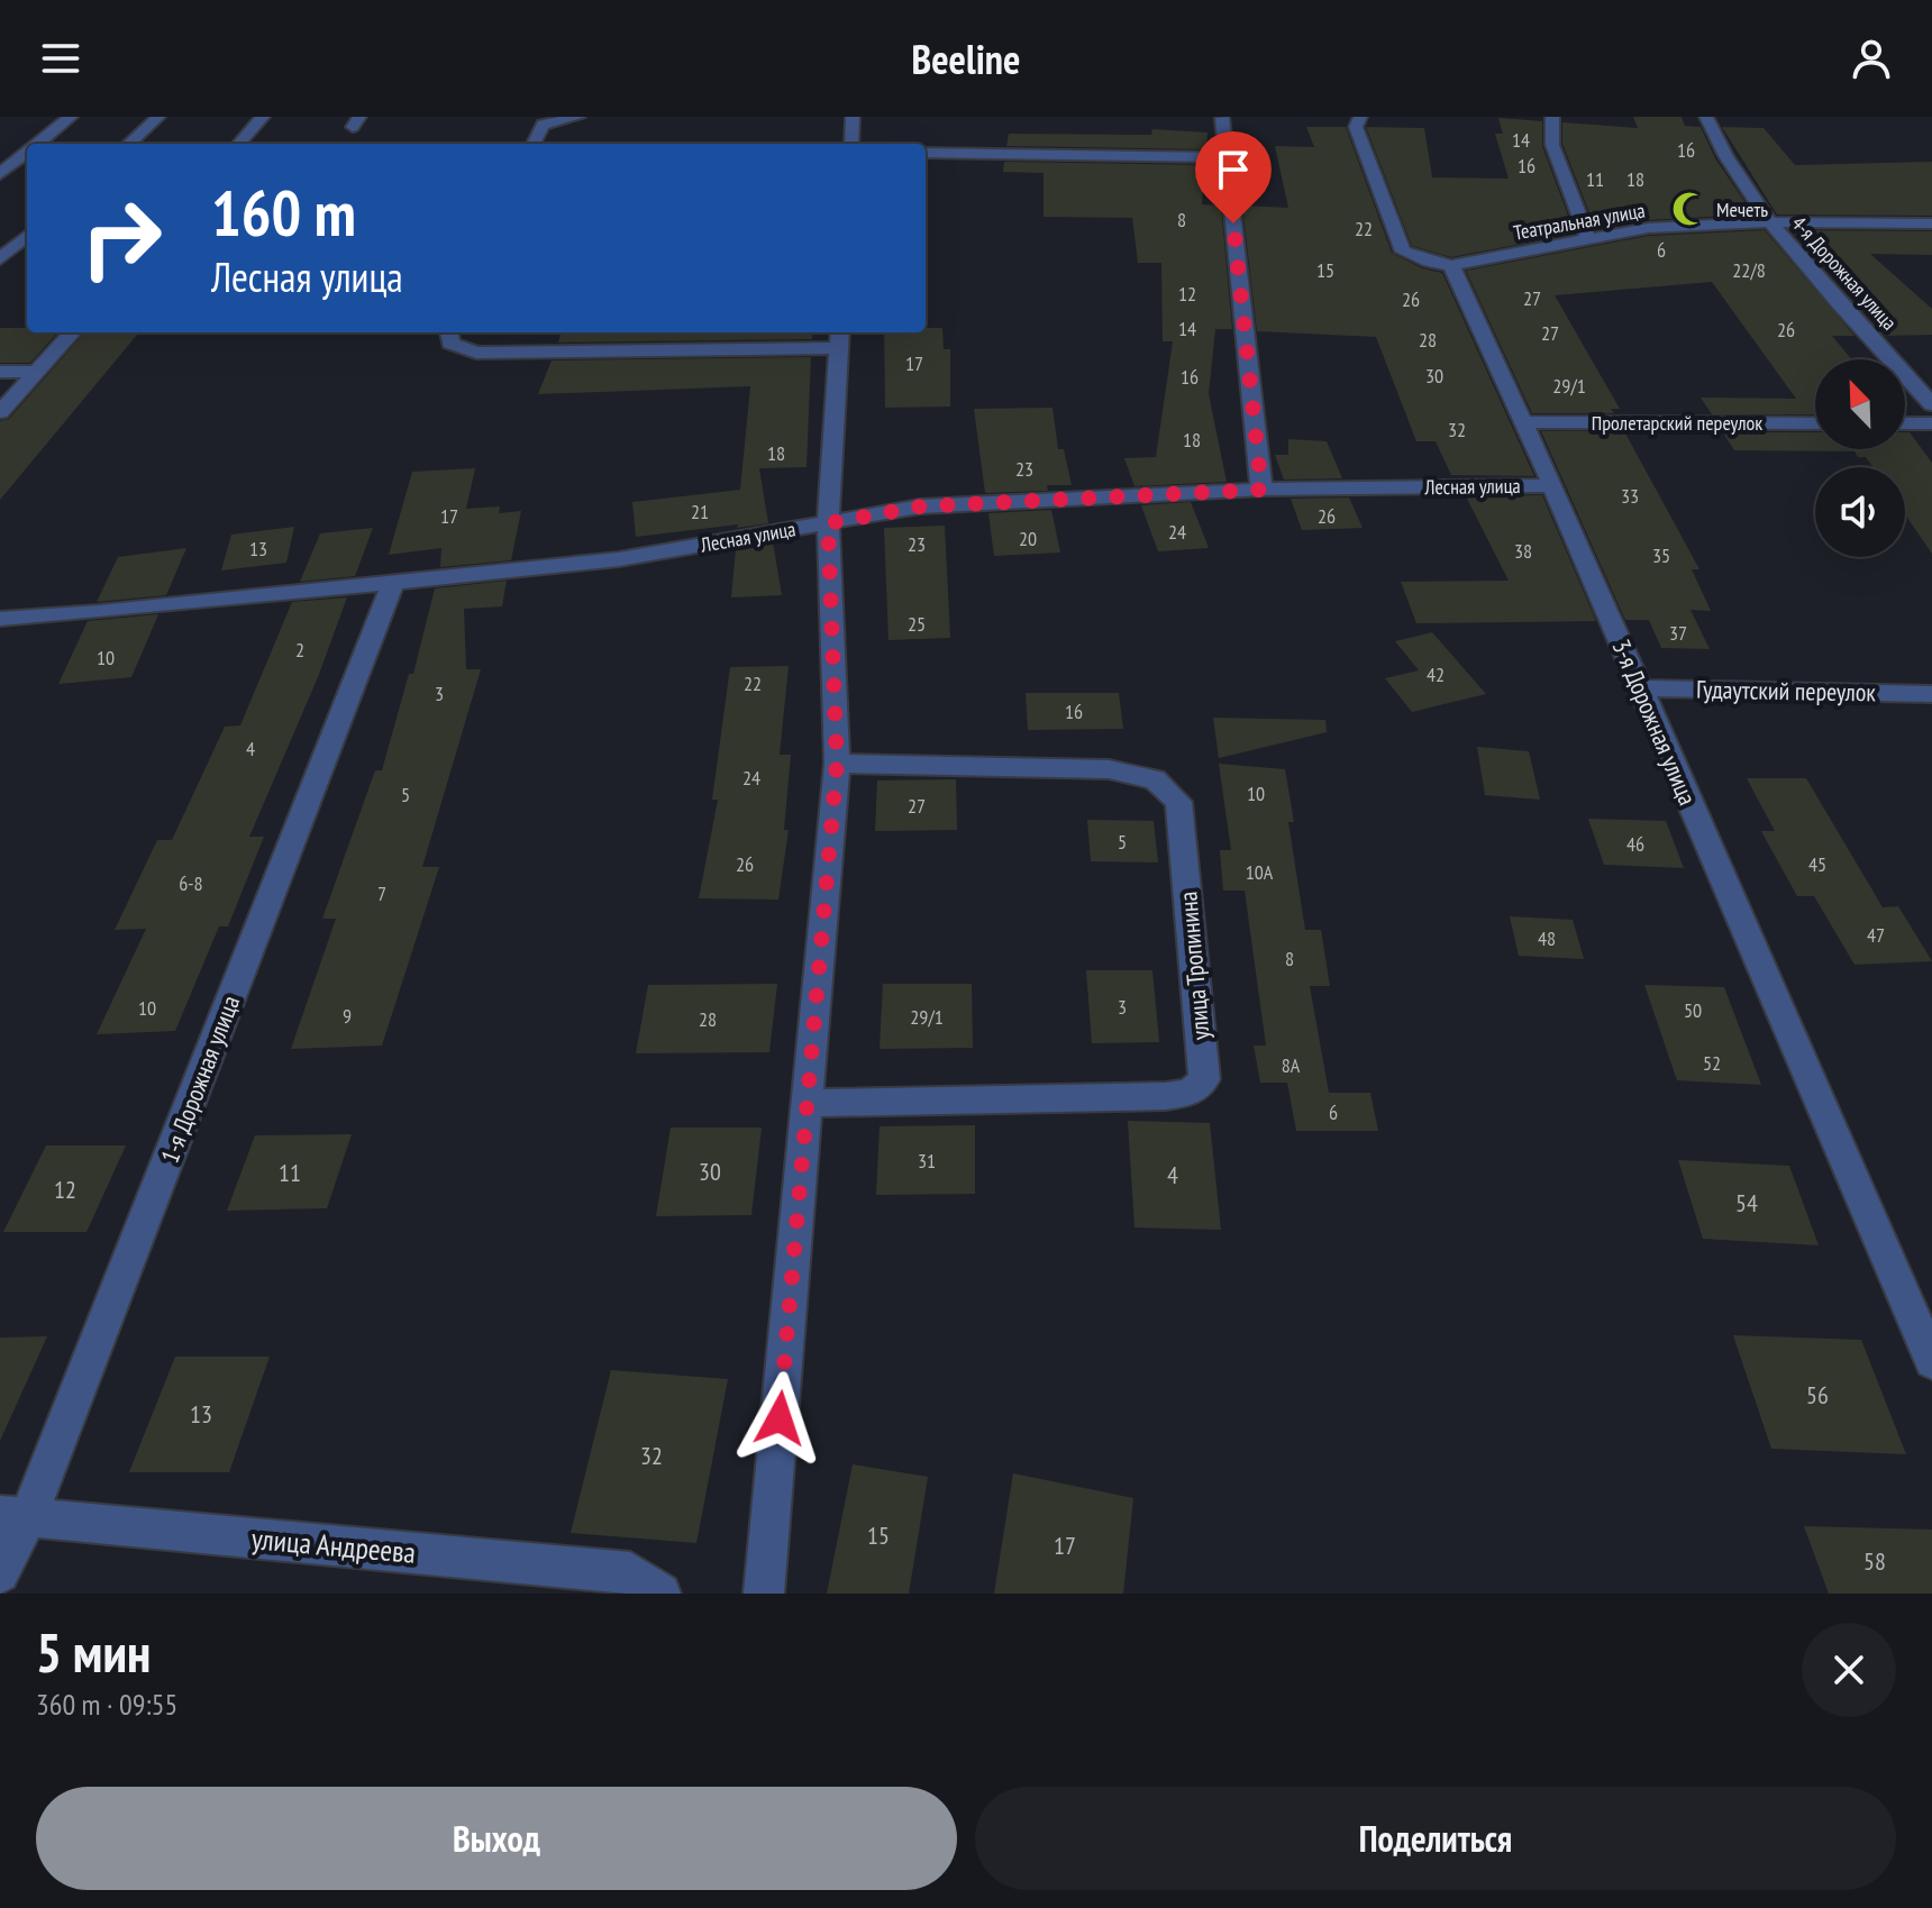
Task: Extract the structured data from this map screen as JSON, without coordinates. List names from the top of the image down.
{
  "streets": {
    "street": [
      "Театральная улица",
      "4-я Дорожная улица",
      "Пролетарский переулок",
      "Лесная улица",
      "Гудаутский переулок",
      "3-я Дорожная улица",
      "улица Тропинина",
      "1-я Дорожная улица",
      "улица Андреева"
    ]
  },
  "crossings": [
    ["Театральная улица", "4-я Дорожная улица"],
    ["Театральная улица", "3-я Дорожная улица"],
    ["Пролетарский переулок", "3-я Дорожная улица"],
    ["Лесная улица", "3-я Дорожная улица"],
    ["Лесная улица", "1-я Дорожная улица"],
    ["Гудаутский переулок", "3-я Дорожная улица"],
    ["1-я Дорожная улица", "улица Андреева"]
  ],
  "places": {
    "mosque": ["Мечеть"]
  },
  "house_numbers": [
    "14",
    "16",
    "16",
    "11",
    "18",
    "8",
    "22",
    "6",
    "15",
    "22/8",
    "12",
    "27",
    "26",
    "14",
    "26",
    "27",
    "28",
    "17",
    "30",
    "16",
    "29/1",
    "32",
    "18",
    "18",
    "23",
    "33",
    "21",
    "17",
    "26",
    "24",
    "20",
    "23",
    "13",
    "38",
    "35",
    "25",
    "37",
    "2",
    "10",
    "42",
    "22",
    "3",
    "16",
    "4",
    "24",
    "10",
    "5",
    "27",
    "5",
    "46",
    "26",
    "45",
    "10А",
    "6-8",
    "7",
    "47",
    "48",
    "8",
    "3",
    "10",
    "50",
    "9",
    "29/1",
    "28",
    "52",
    "8А",
    "6",
    "31",
    "30",
    "11",
    "4",
    "12",
    "54",
    "56",
    "13",
    "32",
    "15",
    "17",
    "58"
  ],
  "north": "top left",
  "page": {
    "header": "Beeline",
    "turn": ["160 m", "Лесная улица"],
    "heading": ["5 мин", "360 m · 09:55"],
    "buttons": ["Выход", "Поделиться"]
  }
}
